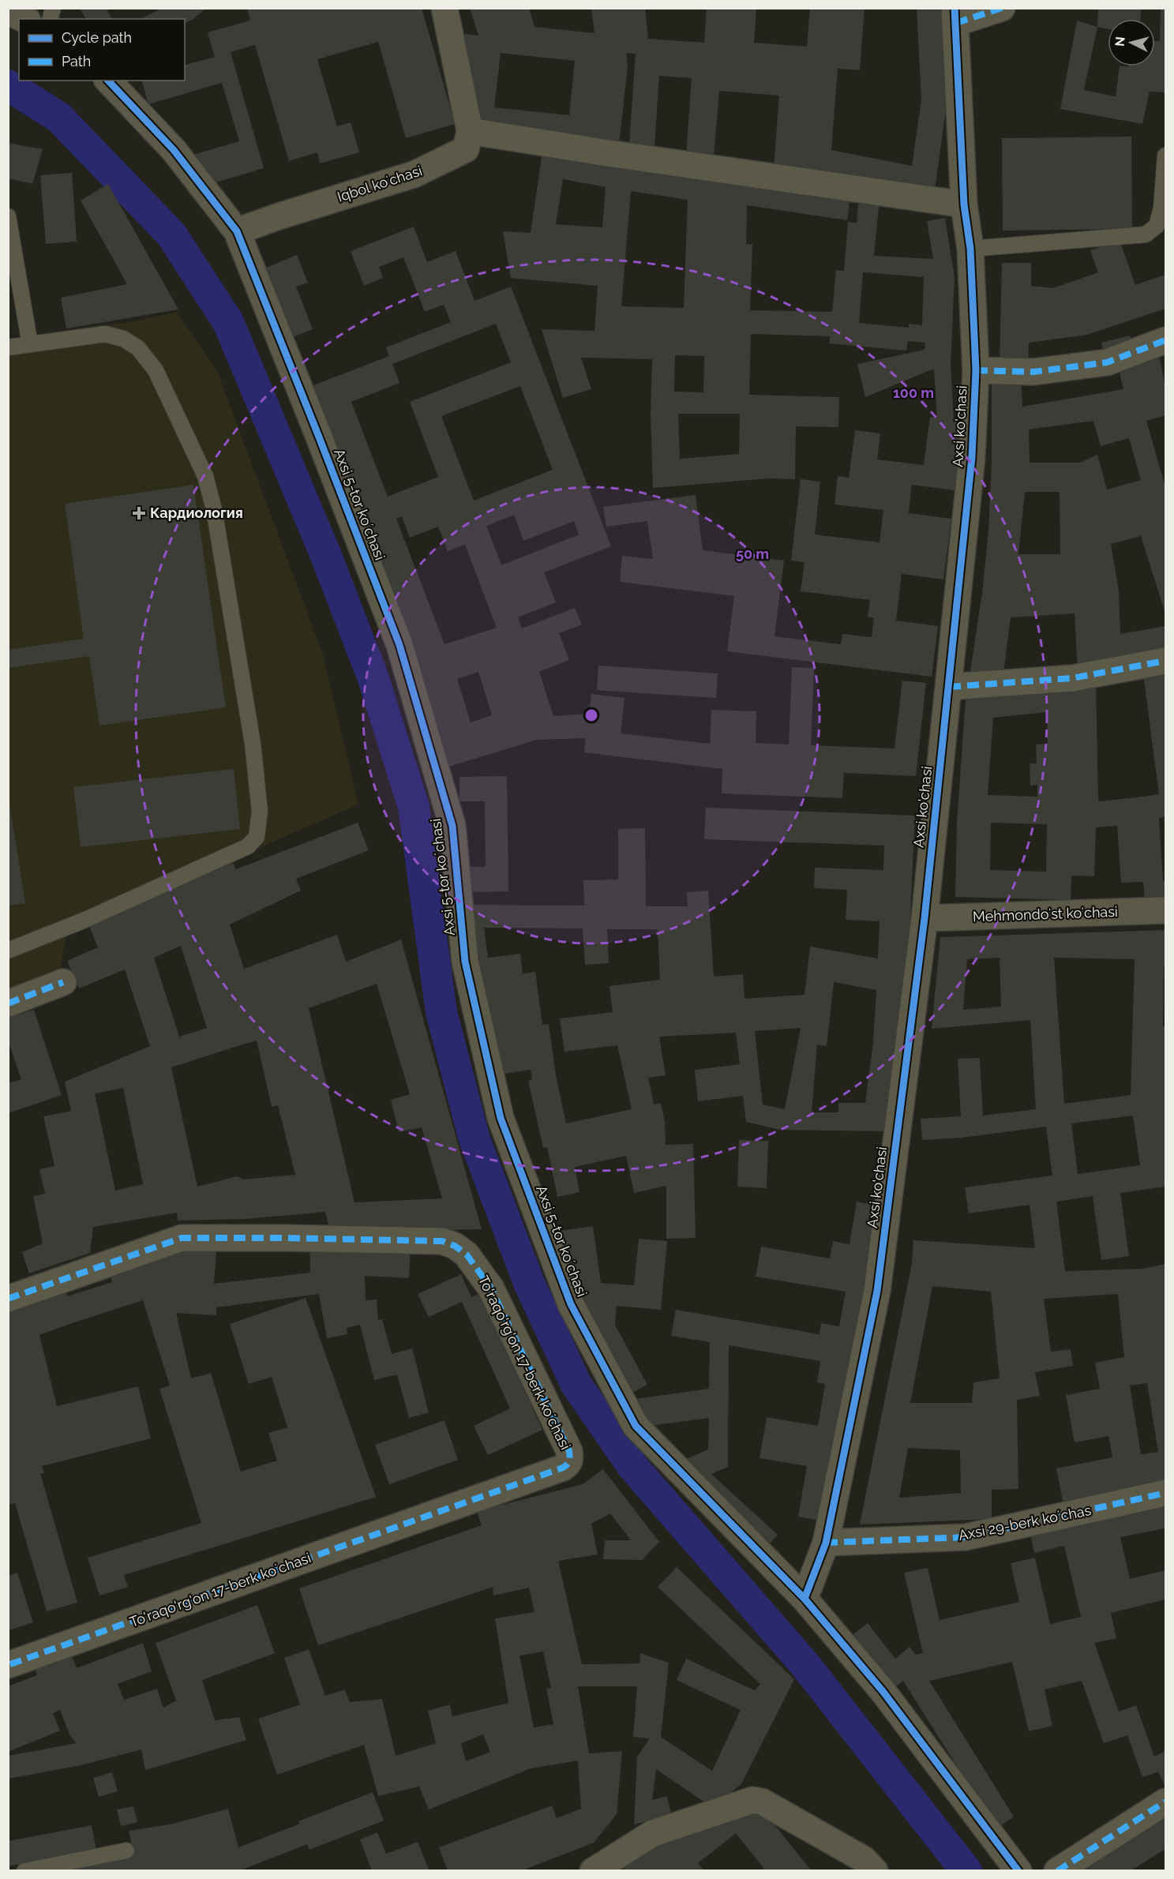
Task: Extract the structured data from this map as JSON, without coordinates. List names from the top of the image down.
{
  "streets": {
    "street": [
      "Iqbol koʻchasi",
      "Axsi ko'chasi",
      "Аxsi 5-tor koʼchasi",
      "Mehmondoʻst koʻchasi",
      "To'raqo'rg'on 17-berk koʼchasi",
      "Аxsi 29-berk koʼchas"
    ]
  },
  "crossings": [
    ["Iqbol koʻchasi", "Аxsi 5-tor koʼchasi"],
    ["Axsi ko'chasi", "Аxsi 5-tor koʼchasi"],
    ["Axsi ko'chasi", "Mehmondoʻst koʻchasi"],
    ["Axsi ko'chasi", "Аxsi 29-berk koʼchas"]
  ],
  "places": {
    "health": ["Кардиология"]
  },
  "legend": ["Cycle path", "Path"],
  "north": "left",
  "rings": ["100 m", "50 m"]
}
